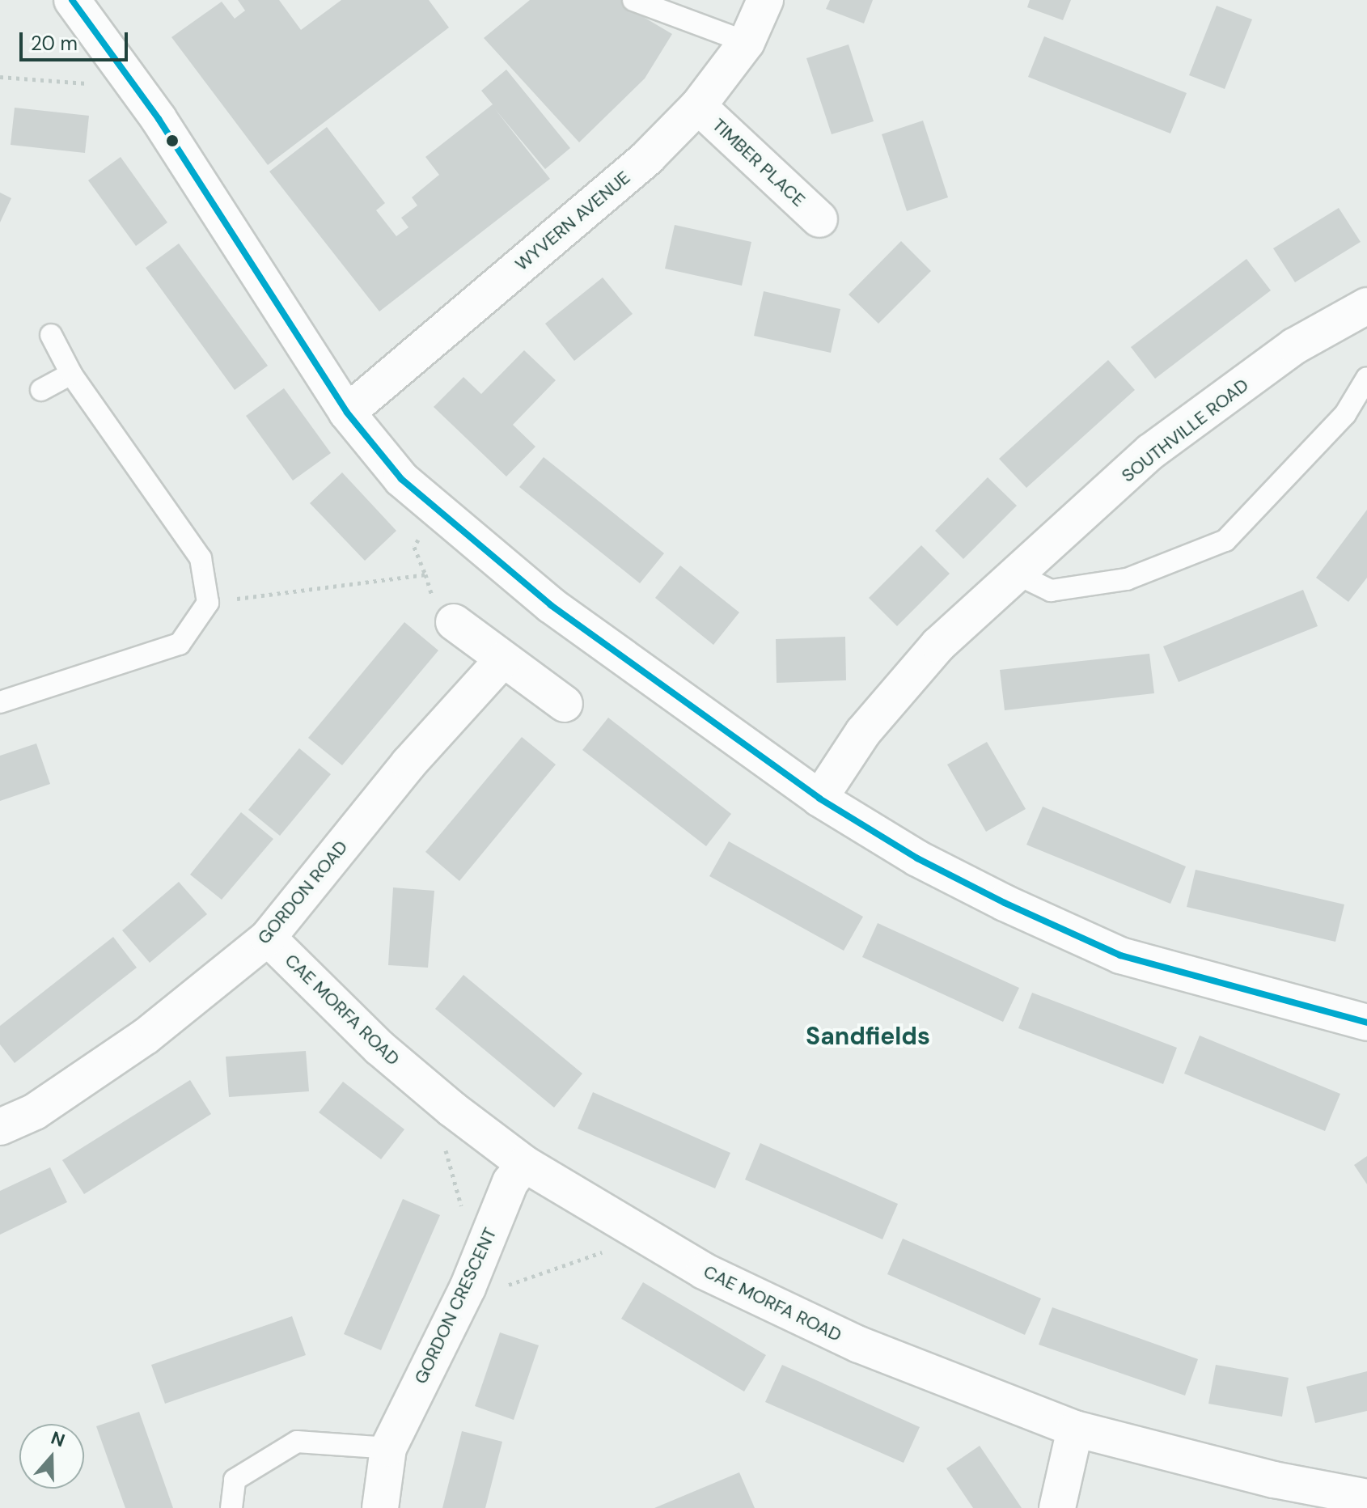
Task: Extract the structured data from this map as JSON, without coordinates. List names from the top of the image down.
{
  "streets": {
    "street": [
      "TIMBER PLACE",
      "WYVERN AVENUE",
      "SOUTHVILLE ROAD",
      "GORDON ROAD",
      "CAE MORFA ROAD",
      "GORDON CRESCENT"
    ]
  },
  "crossings": [
    ["TIMBER PLACE", "WYVERN AVENUE"],
    ["GORDON ROAD", "CAE MORFA ROAD"],
    ["CAE MORFA ROAD", "GORDON CRESCENT"]
  ],
  "districts": ["Sandfields"],
  "scale_bar": "20 m",
  "north": "top"
}
